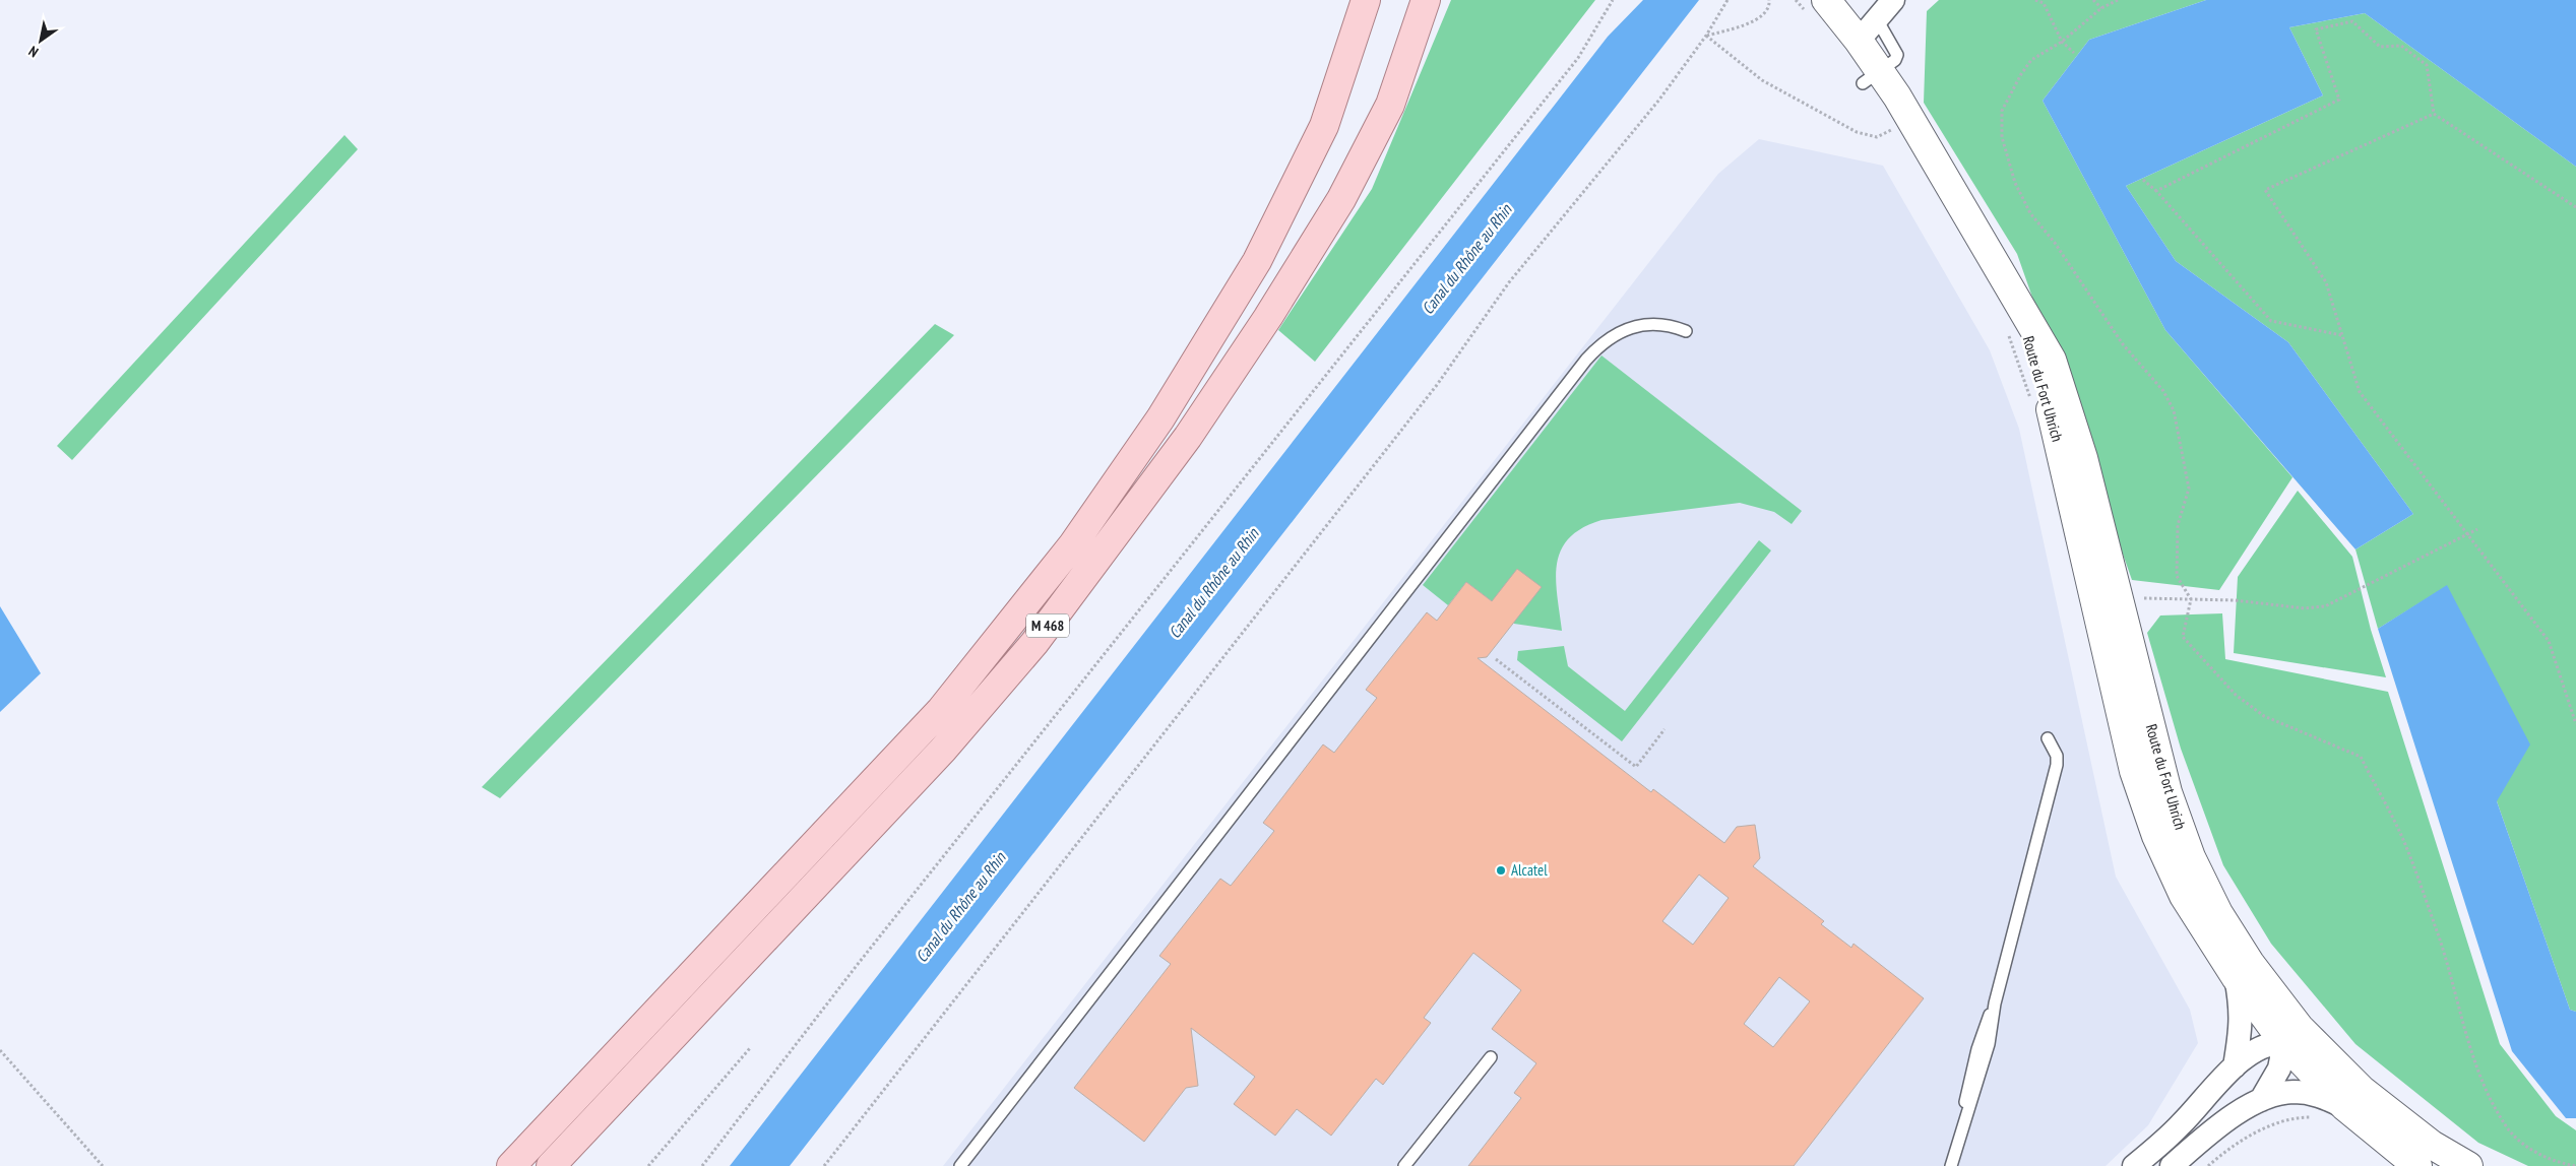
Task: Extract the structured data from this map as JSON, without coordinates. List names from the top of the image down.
{
  "streets": {
    "main road": ["M 468"],
    "street": ["Route du Fort Uhrich"]
  },
  "water": ["Canal du Rhône au Rhin"],
  "places": ["Alcatel"],
  "north": "bottom left"
}
